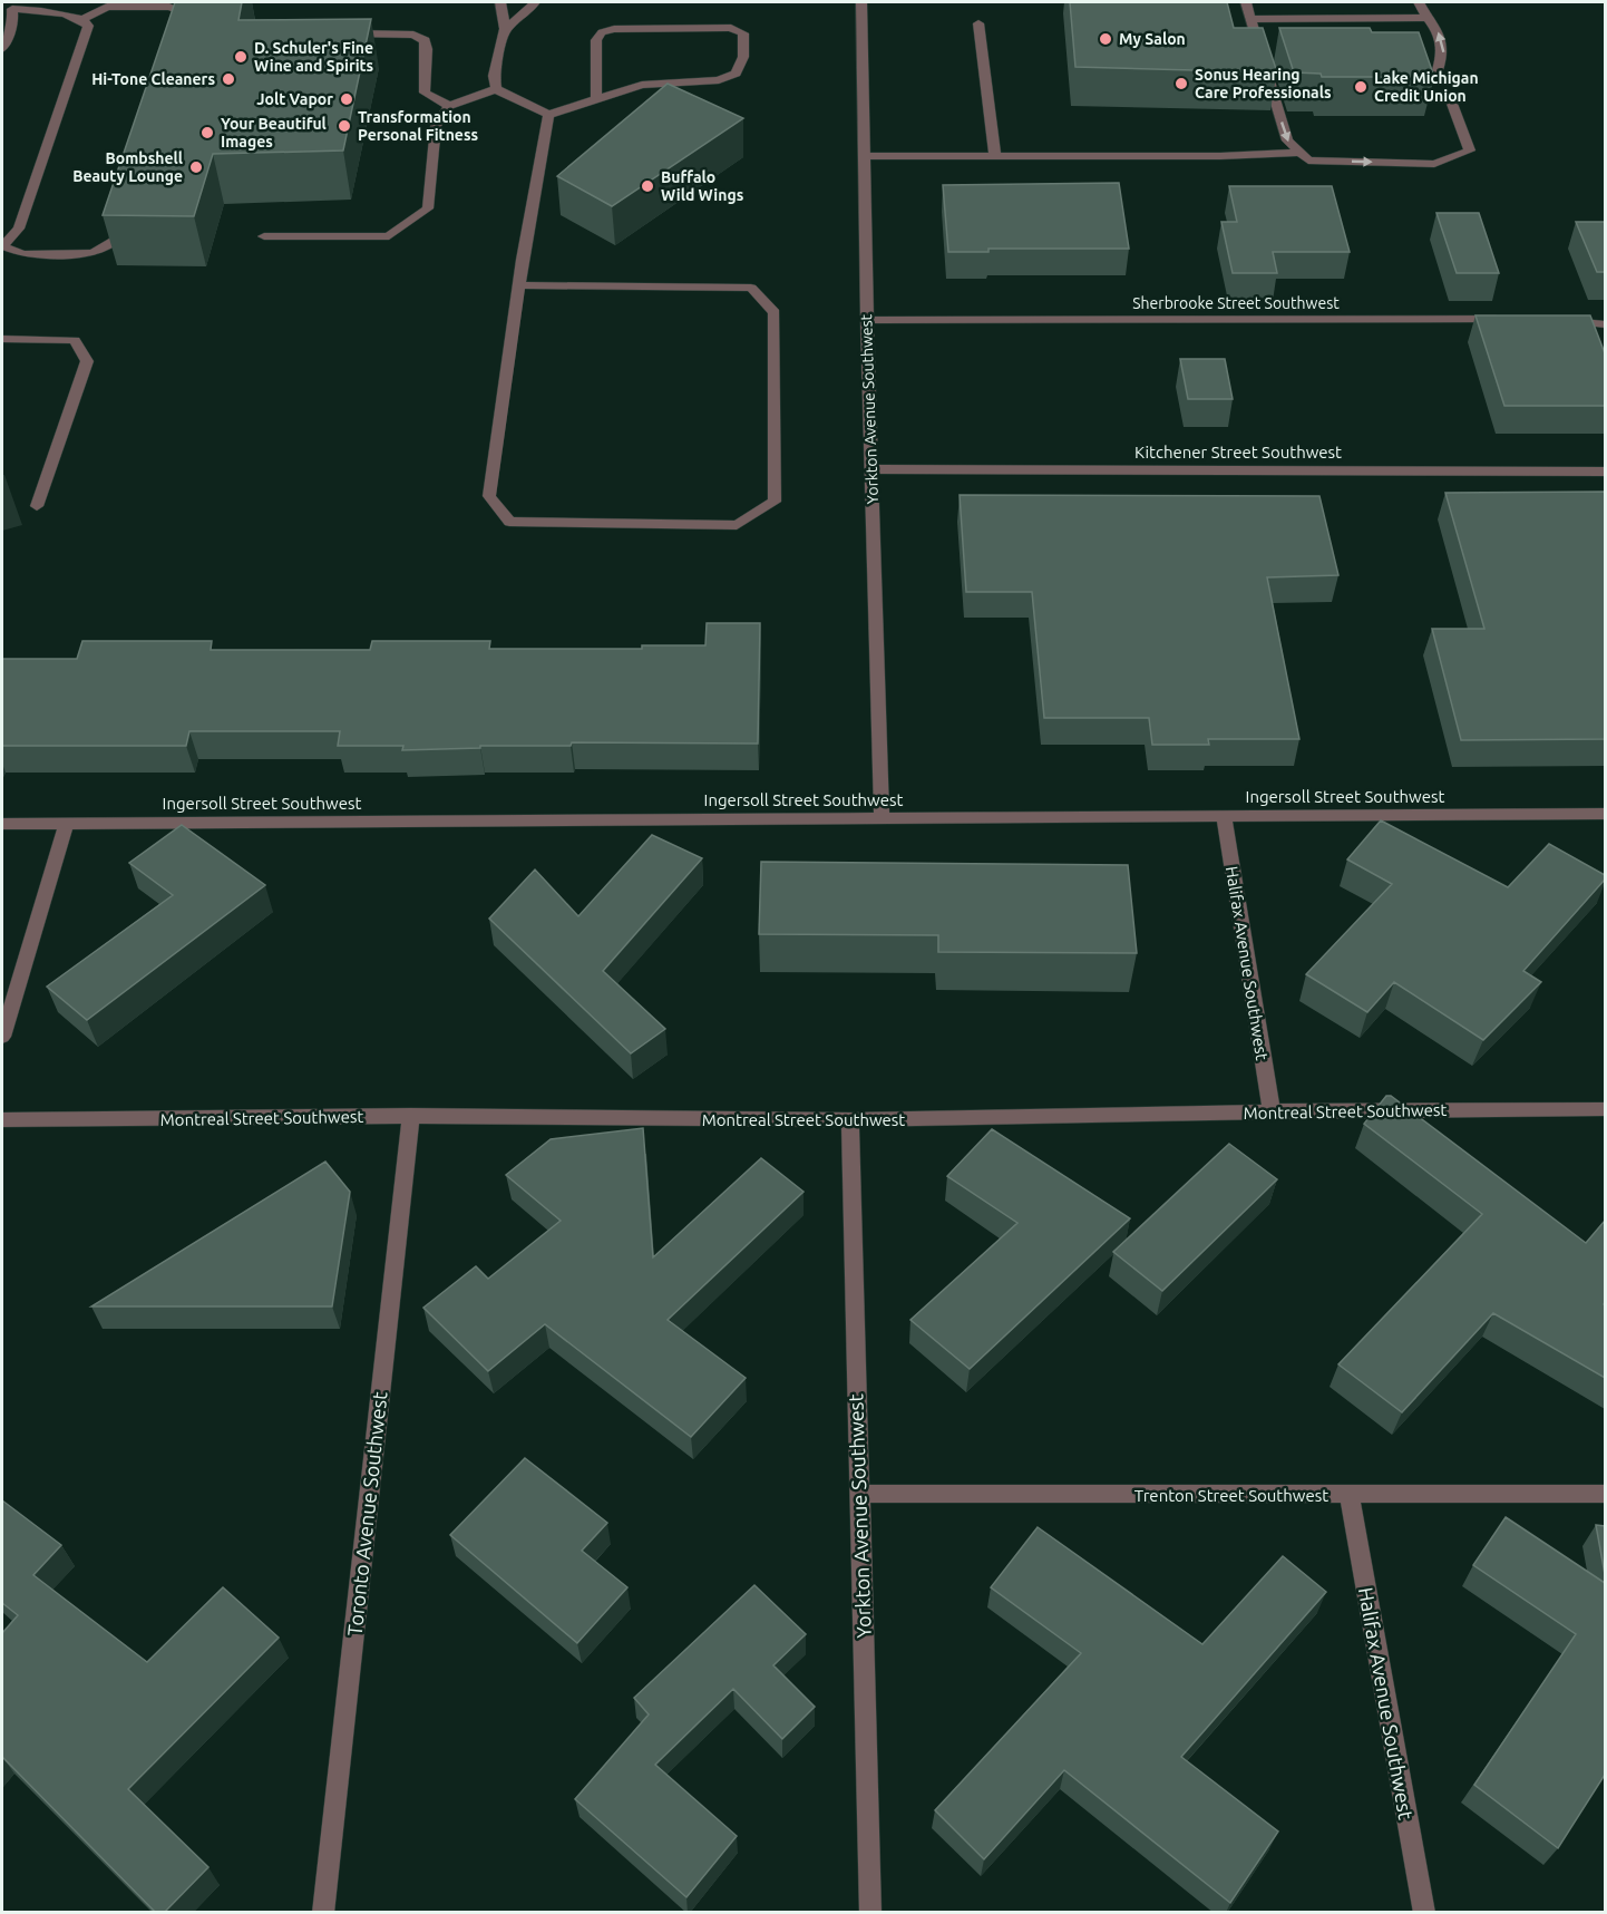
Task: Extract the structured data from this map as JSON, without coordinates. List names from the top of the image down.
{
  "streets": {
    "street": [
      "Sherbrooke Street Southwest",
      "Yorkton Avenue Southwest",
      "Kitchener Street Southwest",
      "Ingersoll Street Southwest",
      "Halifax Avenue Southwest",
      "Montreal Street Southwest",
      "Trenton Street Southwest",
      "Toronto Avenue Southwest"
    ]
  },
  "crossings": [
    ["Sherbrooke Street Southwest", "Yorkton Avenue Southwest"],
    ["Yorkton Avenue Southwest", "Kitchener Street Southwest"],
    ["Yorkton Avenue Southwest", "Ingersoll Street Southwest"],
    ["Yorkton Avenue Southwest", "Montreal Street Southwest"],
    ["Yorkton Avenue Southwest", "Trenton Street Southwest"],
    ["Ingersoll Street Southwest", "Halifax Avenue Southwest"],
    ["Halifax Avenue Southwest", "Montreal Street Southwest"],
    ["Halifax Avenue Southwest", "Trenton Street Southwest"],
    ["Montreal Street Southwest", "Toronto Avenue Southwest"]
  ],
  "places": [
    "My Salon",
    "D. Schuler's Fine Wine and Spirits",
    "Hi-Tone Cleaners",
    "Sonus Hearing Care Professionals",
    "Lake Michigan Credit Union",
    "Jolt Vapor",
    "Transformation Personal Fitness",
    "Your Beautiful Images",
    "Bombshell Beauty Lounge",
    "Buffalo Wild Wings"
  ]
}
